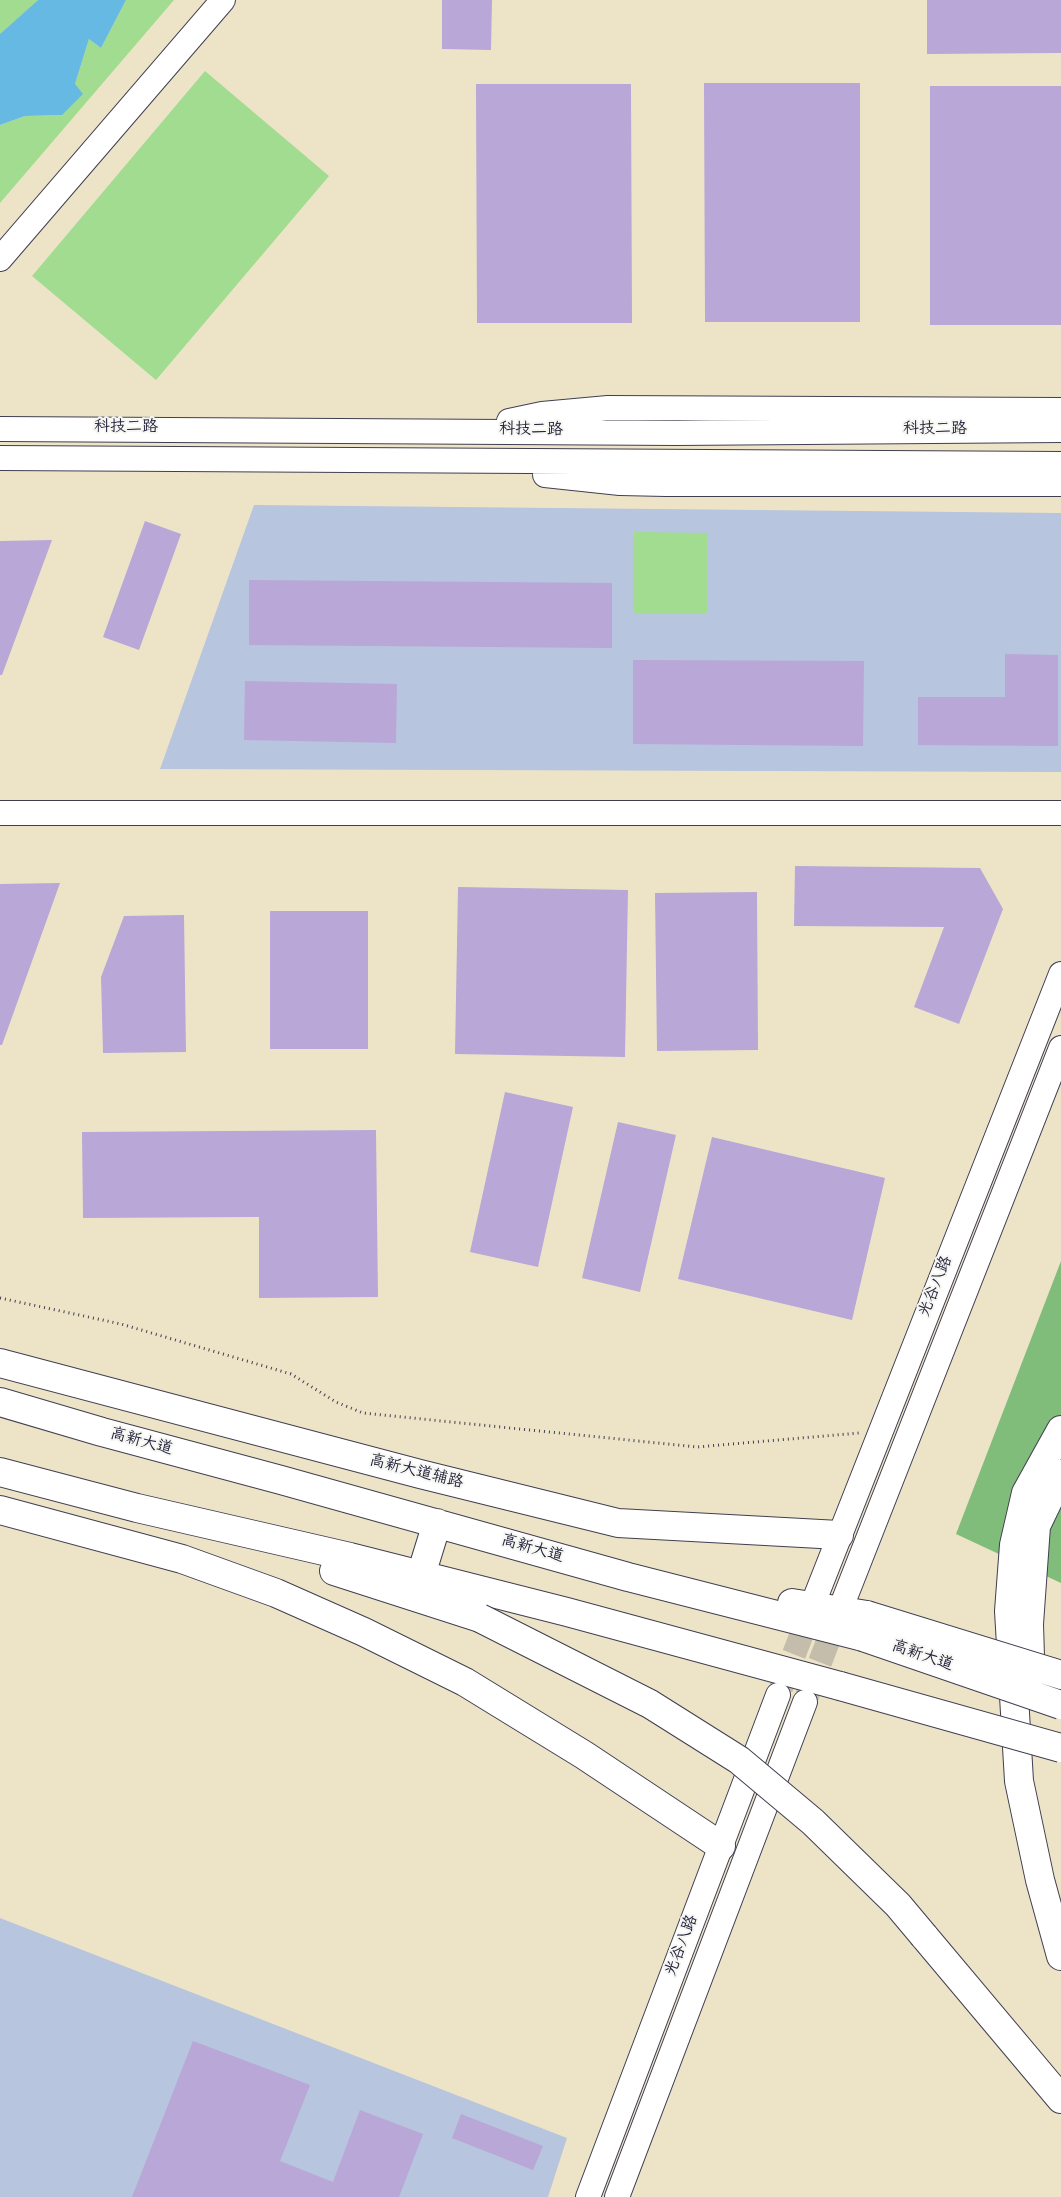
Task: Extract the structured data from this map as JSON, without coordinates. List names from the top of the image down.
{
  "streets": {
    "main road": ["高新大道", "高新大道辅路"],
    "street": ["科技二路", "光谷八路"]
  },
  "crossings": [
    ["光谷八路", "高新大道辅路"]
  ]
}
